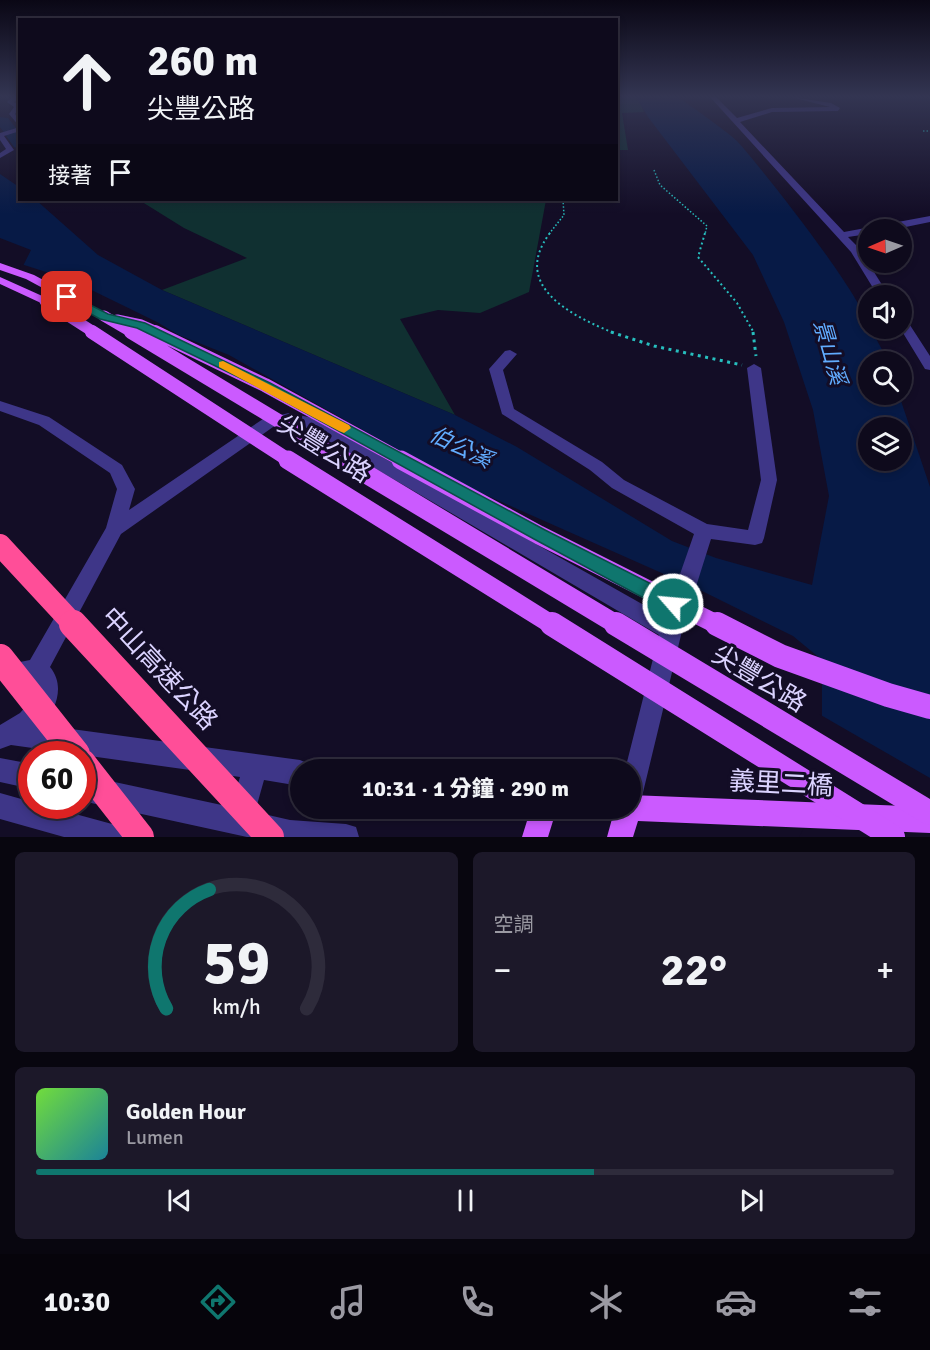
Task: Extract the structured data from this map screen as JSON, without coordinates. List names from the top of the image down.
{
  "streets": {
    "highway": ["中山高速公路"],
    "main road": ["尖豐公路", "義里二橋"]
  },
  "water": ["景山溪", "伯公溪"],
  "north": "left",
  "page": {
    "turn": ["260 m", "尖豐公路"],
    "then": "接著",
    "limit": "60",
    "trip": "10:31 · 1 分鐘 · 290 m",
    "tile": "空調",
    "heat": ["−", "22°", "+"],
    "song": ["Golden Hour", "Lumen"],
    "tabs": "10:30",
    "gauge": ["59", "km/h"]
  }
}
